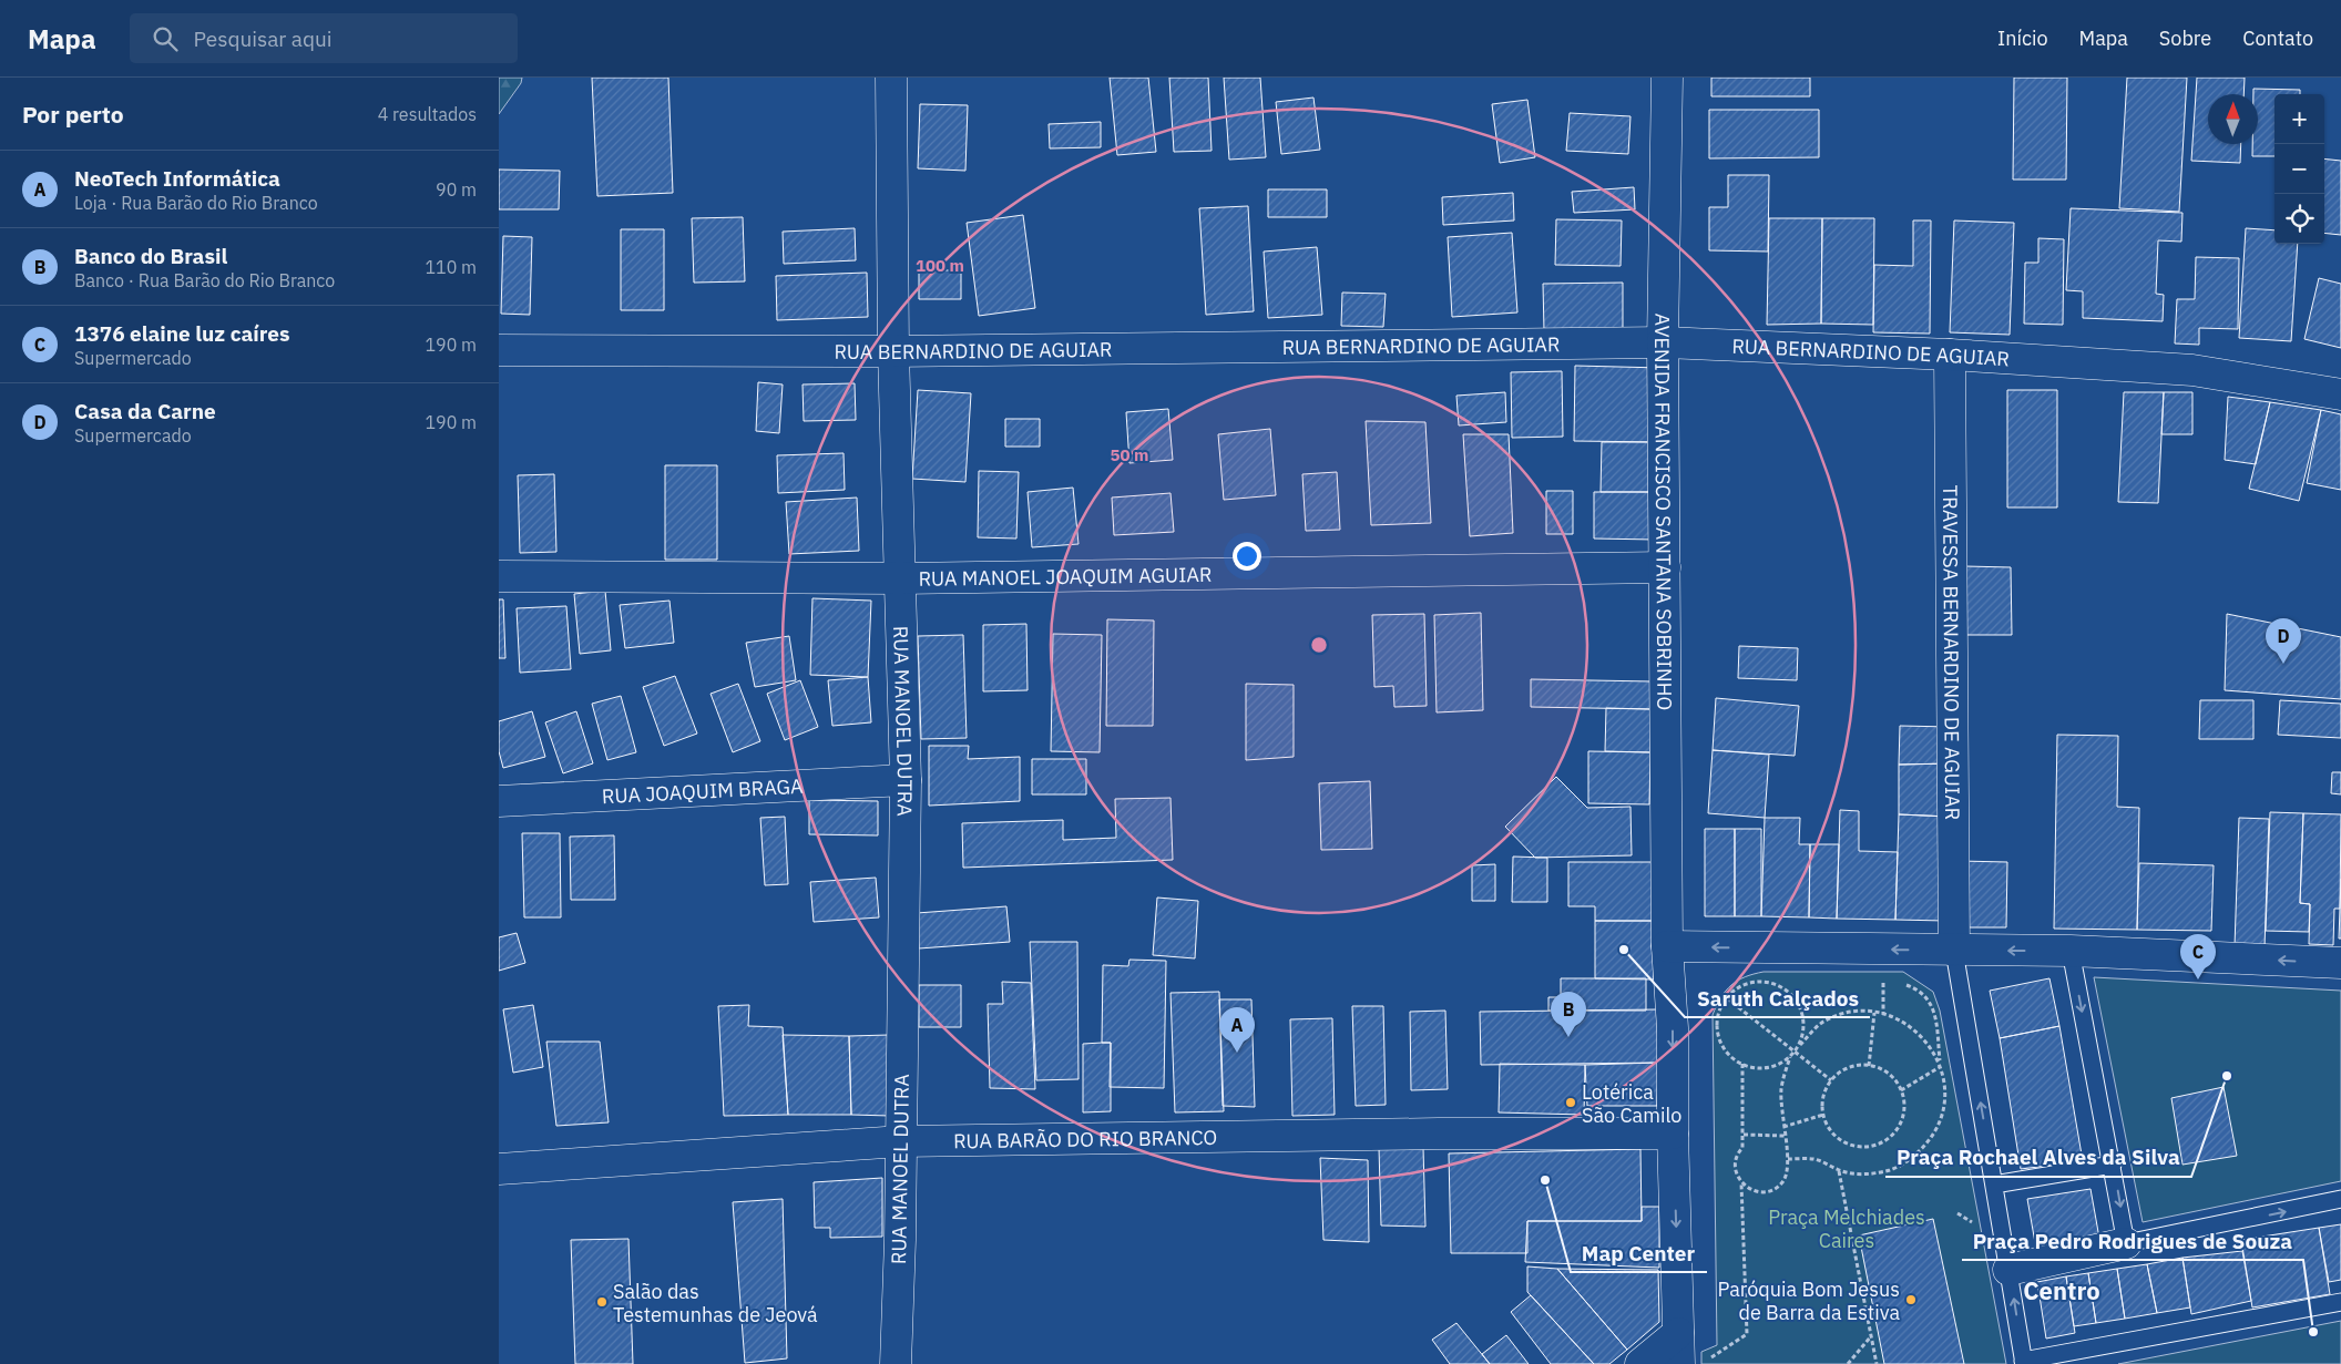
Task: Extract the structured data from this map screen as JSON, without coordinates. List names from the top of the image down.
{
  "streets": {
    "street": [
      "RUA BERNARDINO DE AGUIAR",
      "AVENIDA FRANCISCO SANTANA SOBRINHO",
      "RUA MANOEL JOAQUIM AGUIAR",
      "TRAVESSA BERNARDINO DE AGUIAR",
      "RUA MANOEL DUTRA",
      "RUA JOAQUIM BRAGA",
      "RUA BARÃO DO RIO BRANCO"
    ]
  },
  "crossings": [
    ["RUA BERNARDINO DE AGUIAR", "AVENIDA FRANCISCO SANTANA SOBRINHO"],
    ["RUA BERNARDINO DE AGUIAR", "TRAVESSA BERNARDINO DE AGUIAR"],
    ["RUA BERNARDINO DE AGUIAR", "RUA MANOEL DUTRA"],
    ["AVENIDA FRANCISCO SANTANA SOBRINHO", "RUA MANOEL JOAQUIM AGUIAR"],
    ["RUA MANOEL JOAQUIM AGUIAR", "RUA MANOEL DUTRA"],
    ["RUA MANOEL DUTRA", "RUA JOAQUIM BRAGA"],
    ["RUA MANOEL DUTRA", "RUA BARÃO DO RIO BRANCO"]
  ],
  "districts": ["Centro"],
  "parks": ["Praça Melchiades Caires"],
  "places": [
    "Saruth Calçados",
    "Praça Rochael Alves da Silva",
    "Lotérica São Camilo",
    "Map Center",
    "Paróquia Bom Jesus de Barra da Estiva",
    "Salão das Testemunhas de Jeová",
    "Praça Pedro Rodrigues de Souza"
  ],
  "north": "top",
  "page": {
    "header": "Mapa",
    "search": "Pesquisar aqui",
    "nav": [
      "Início",
      "Mapa",
      "Sobre",
      "Contato"
    ],
    "heading": ["Por perto", "4 resultados"],
    "map_buttons": ["+", "−"],
    "list": [
      {
        "mark": "A",
        "name": "NeoTech Informática",
        "note": "Loja · Rua Barão do Rio Branco",
        "value": "90 m"
      },
      {
        "mark": "B",
        "name": "Banco do Brasil",
        "note": "Banco · Rua Barão do Rio Branco",
        "value": "110 m"
      },
      {
        "mark": "C",
        "name": "1376 elaine luz caíres",
        "note": "Supermercado",
        "value": "190 m"
      },
      {
        "mark": "D",
        "name": "Casa da Carne",
        "note": "Supermercado",
        "value": "190 m"
      }
    ],
    "pins": [
      "D",
      "C",
      "B",
      "A"
    ]
  },
  "rings": ["100 m", "50 m"]
}
